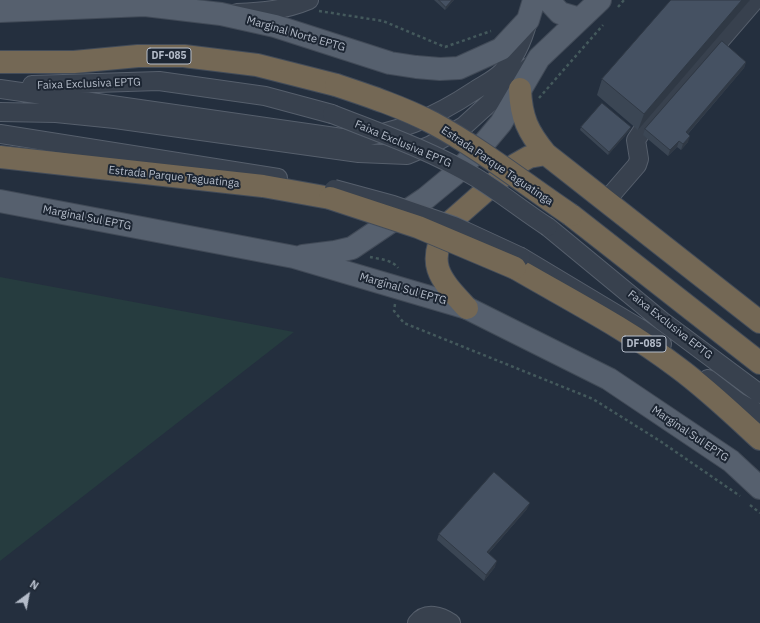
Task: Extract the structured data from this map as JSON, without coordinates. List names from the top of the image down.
{
  "streets": {
    "highway": ["DF-085", "Estrada Parque Taguatinga"],
    "main road": ["Marginal Norte EPTG", "Marginal Sul EPTG"],
    "lane": ["Faixa Exclusiva EPTG"]
  },
  "crossings": [
    ["Faixa Exclusiva EPTG", "Estrada Parque Taguatinga"]
  ],
  "north": "top right"
}
